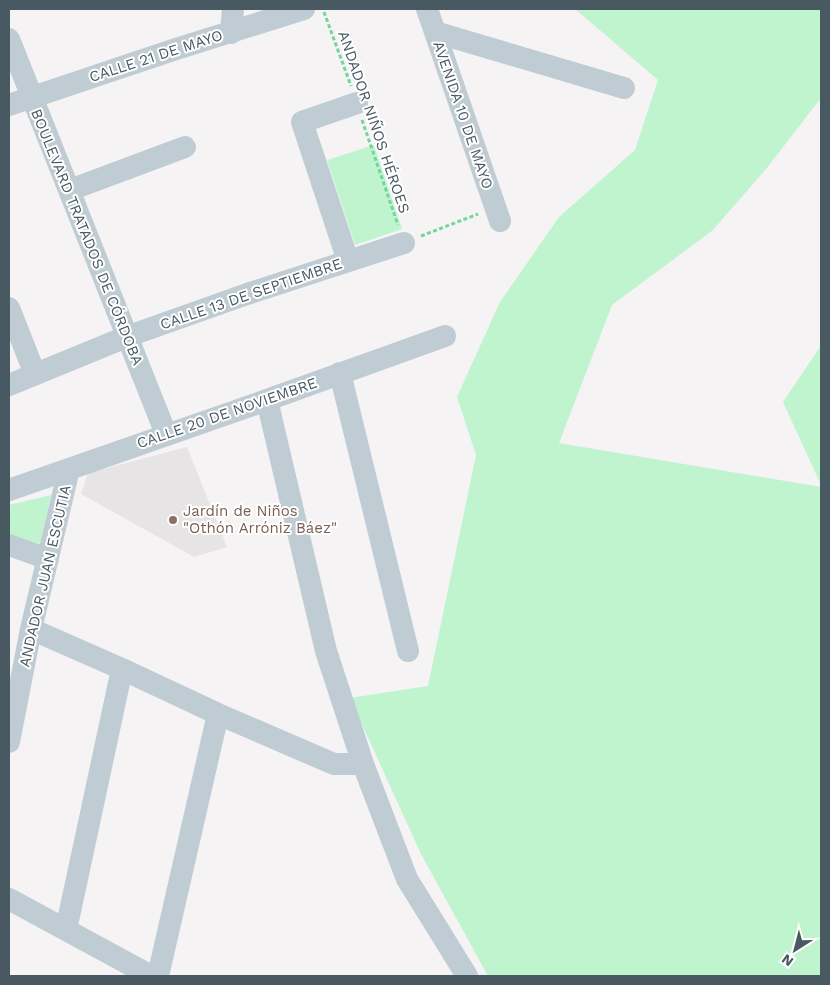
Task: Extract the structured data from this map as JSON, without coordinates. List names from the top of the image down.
{
  "streets": {
    "street": [
      "CALLE 21 DE MAYO",
      "AVENIDA 10 DE MAYO",
      "BOULEVARD TRATADOS DE CÓRDOBA",
      "CALLE 13 DE SEPTIEMBRE",
      "CALLE 20 DE NOVIEMBRE",
      "ANDADOR JUAN ESCUTIA"
    ],
    "path": ["ANDADOR NIÑOS HÉROES"]
  },
  "crossings": [
    ["CALLE 21 DE MAYO", "BOULEVARD TRATADOS DE CÓRDOBA"],
    ["ANDADOR NIÑOS HÉROES", "CALLE 13 DE SEPTIEMBRE"],
    ["BOULEVARD TRATADOS DE CÓRDOBA", "CALLE 13 DE SEPTIEMBRE"],
    ["BOULEVARD TRATADOS DE CÓRDOBA", "CALLE 20 DE NOVIEMBRE"],
    ["CALLE 20 DE NOVIEMBRE", "ANDADOR JUAN ESCUTIA"]
  ],
  "places": ["Jardín de Niños \"Othón Arróniz Báez\""],
  "north": "bottom left"
}
